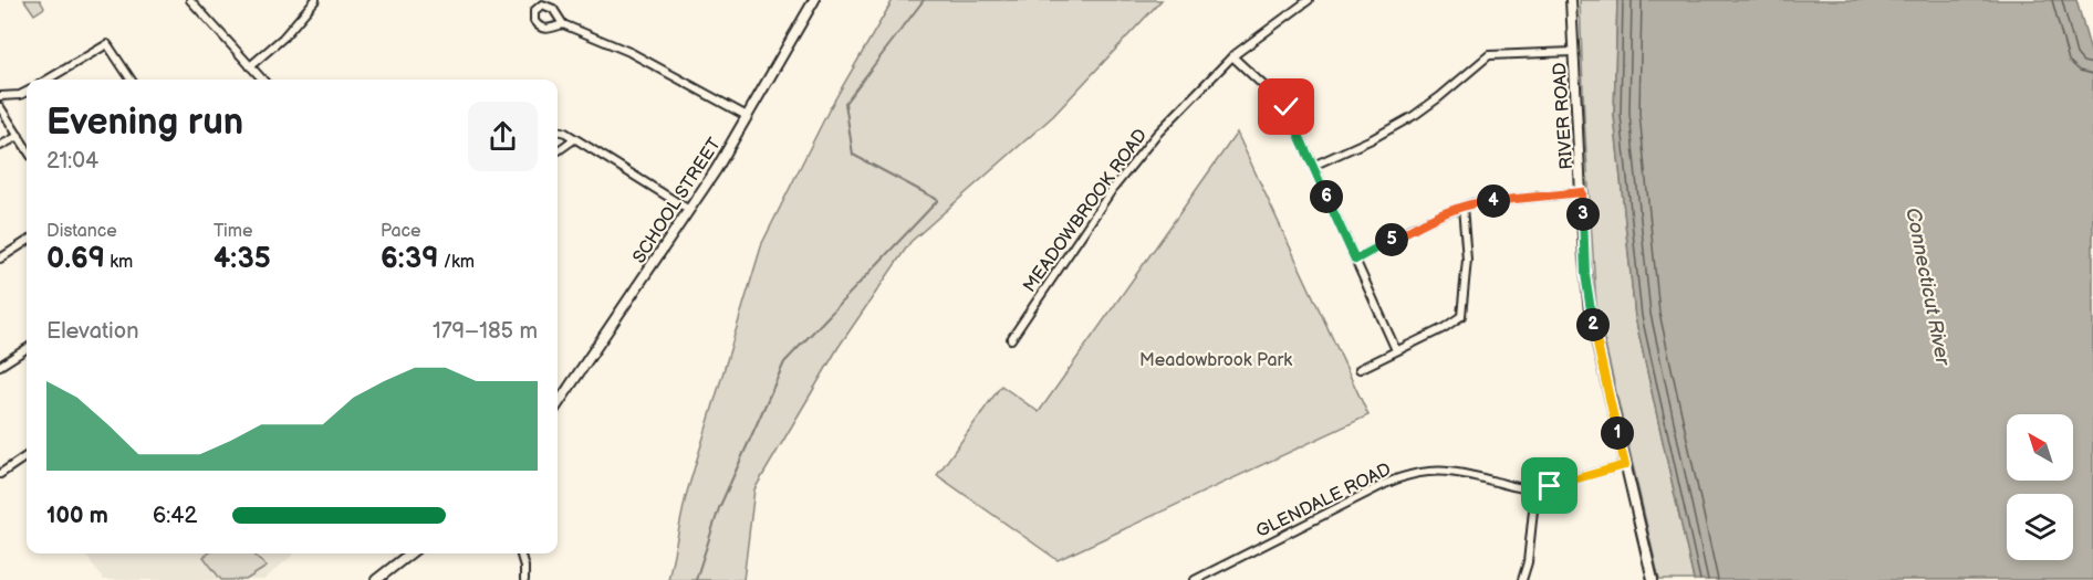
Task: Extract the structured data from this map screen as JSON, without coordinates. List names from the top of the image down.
{
  "streets": {
    "street": [
      "RIVER ROAD",
      "SCHOOL STREET",
      "MEADOWBROOK ROAD",
      "GLENDALE ROAD"
    ]
  },
  "crossings": [
    ["RIVER ROAD", "GLENDALE ROAD"]
  ],
  "water": ["Connecticut River"],
  "parks": ["Meadowbrook Park"],
  "north": "top left",
  "page": {
    "heading": ["Evening run", "21:04"],
    "pins": [
      "6",
      "4",
      "3",
      "5",
      "2",
      "1"
    ],
    "stats": [
      ["Distance", "0.69 km"],
      ["Time", "4:35"],
      ["Pace", "6:39 /km"]
    ],
    "chart": ["Elevation", "179–185 m"],
    "list": [
      {
        "name": "100 m",
        "note": "6:42"
      }
    ]
  }
}
